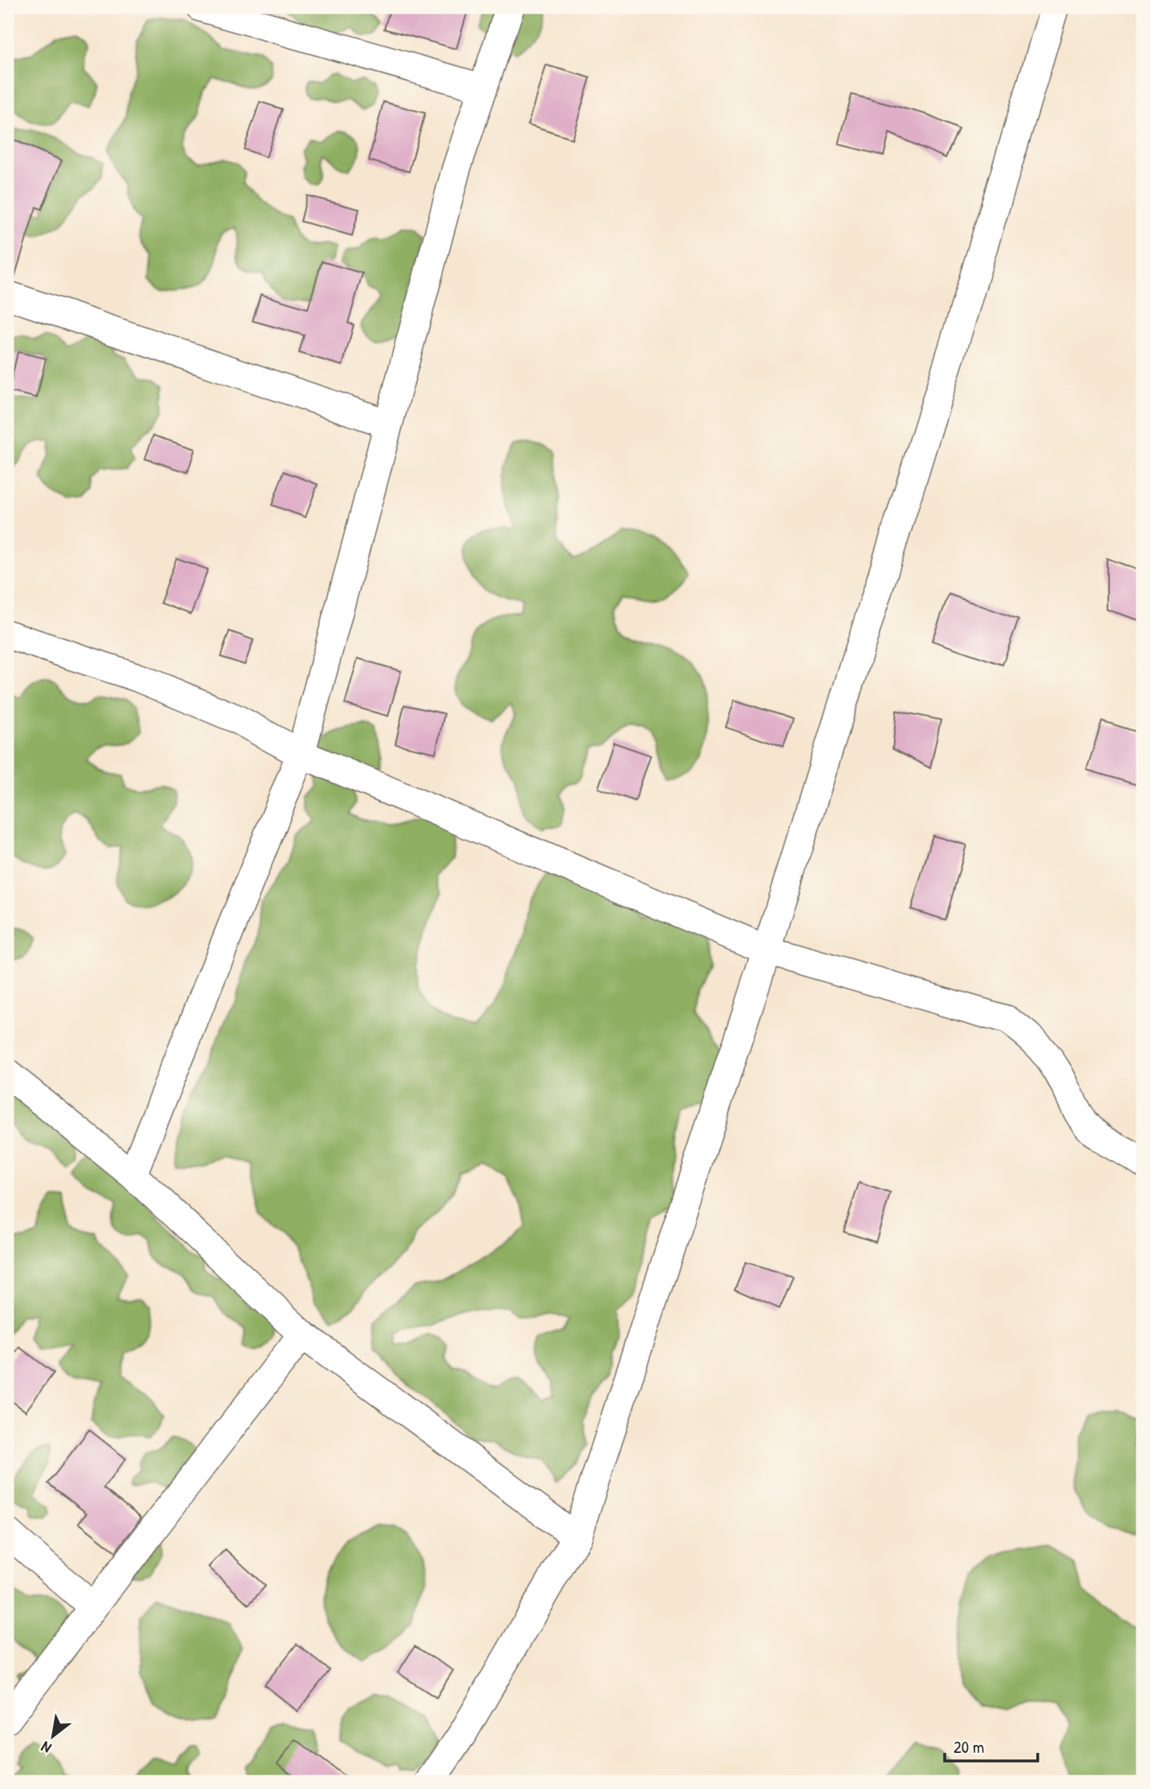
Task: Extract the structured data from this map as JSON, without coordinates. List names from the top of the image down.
{
  "scale_bar": "20 m",
  "north": "bottom left"
}
